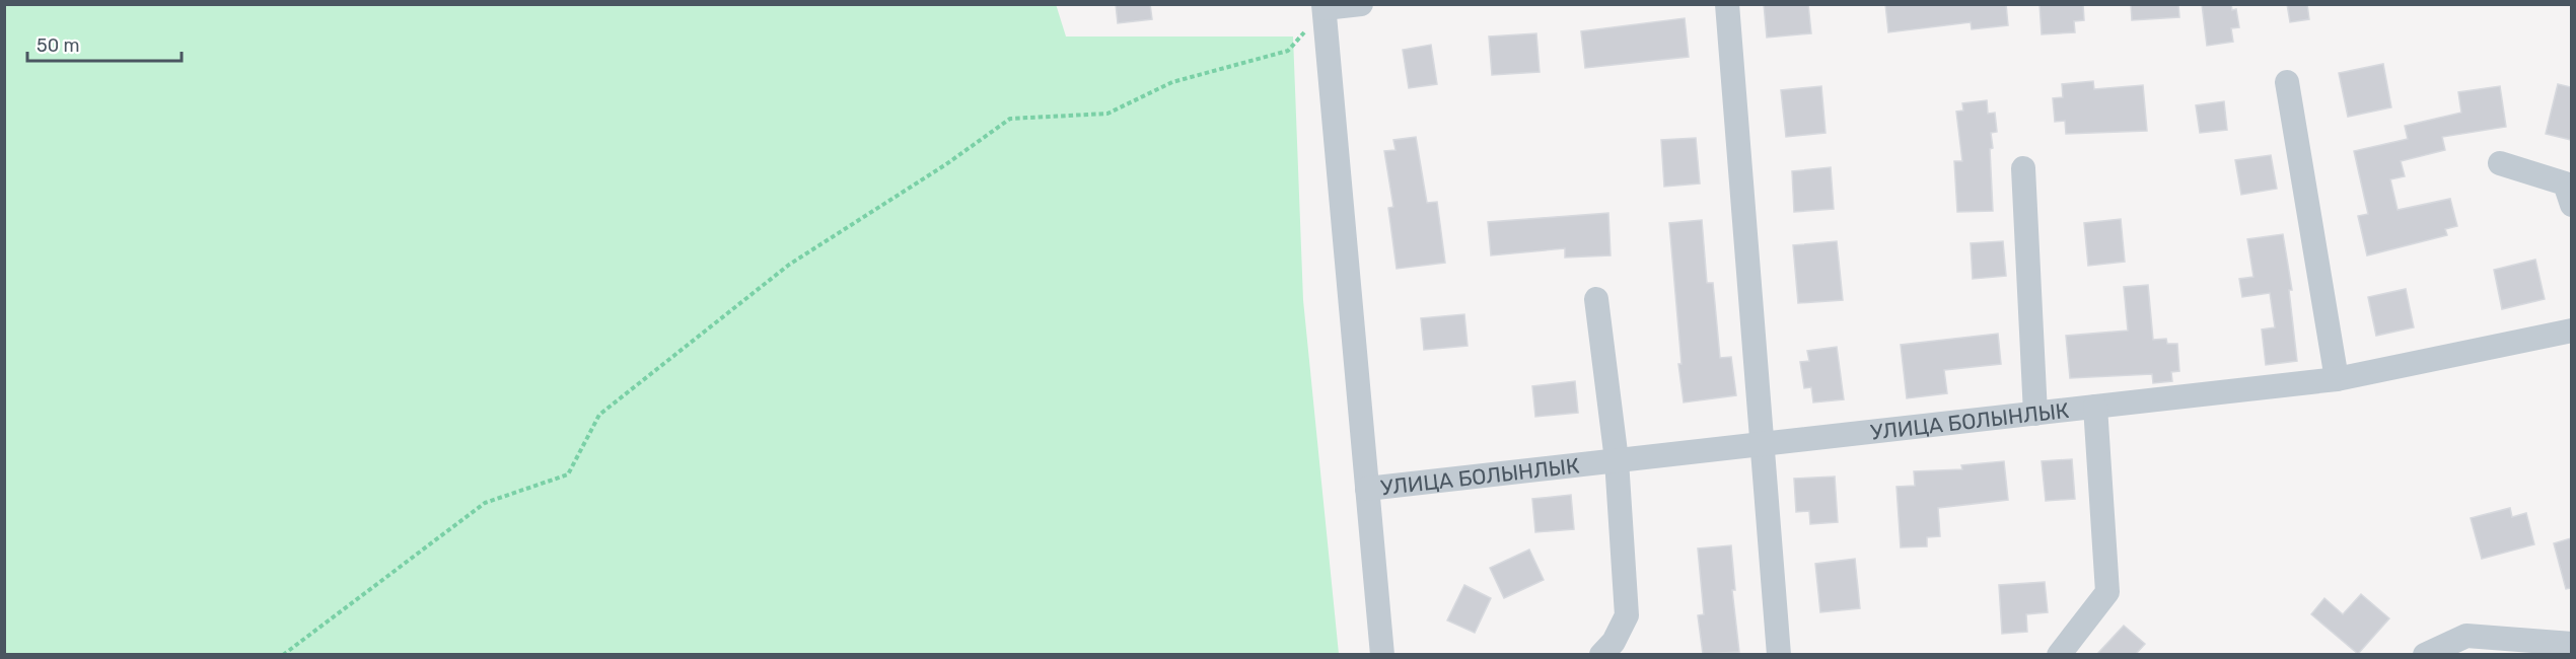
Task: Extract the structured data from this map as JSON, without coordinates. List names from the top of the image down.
{
  "streets": {
    "street": ["УЛИЦА БОЛЫНЛЫК"]
  },
  "scale_bar": "50 m"
}
